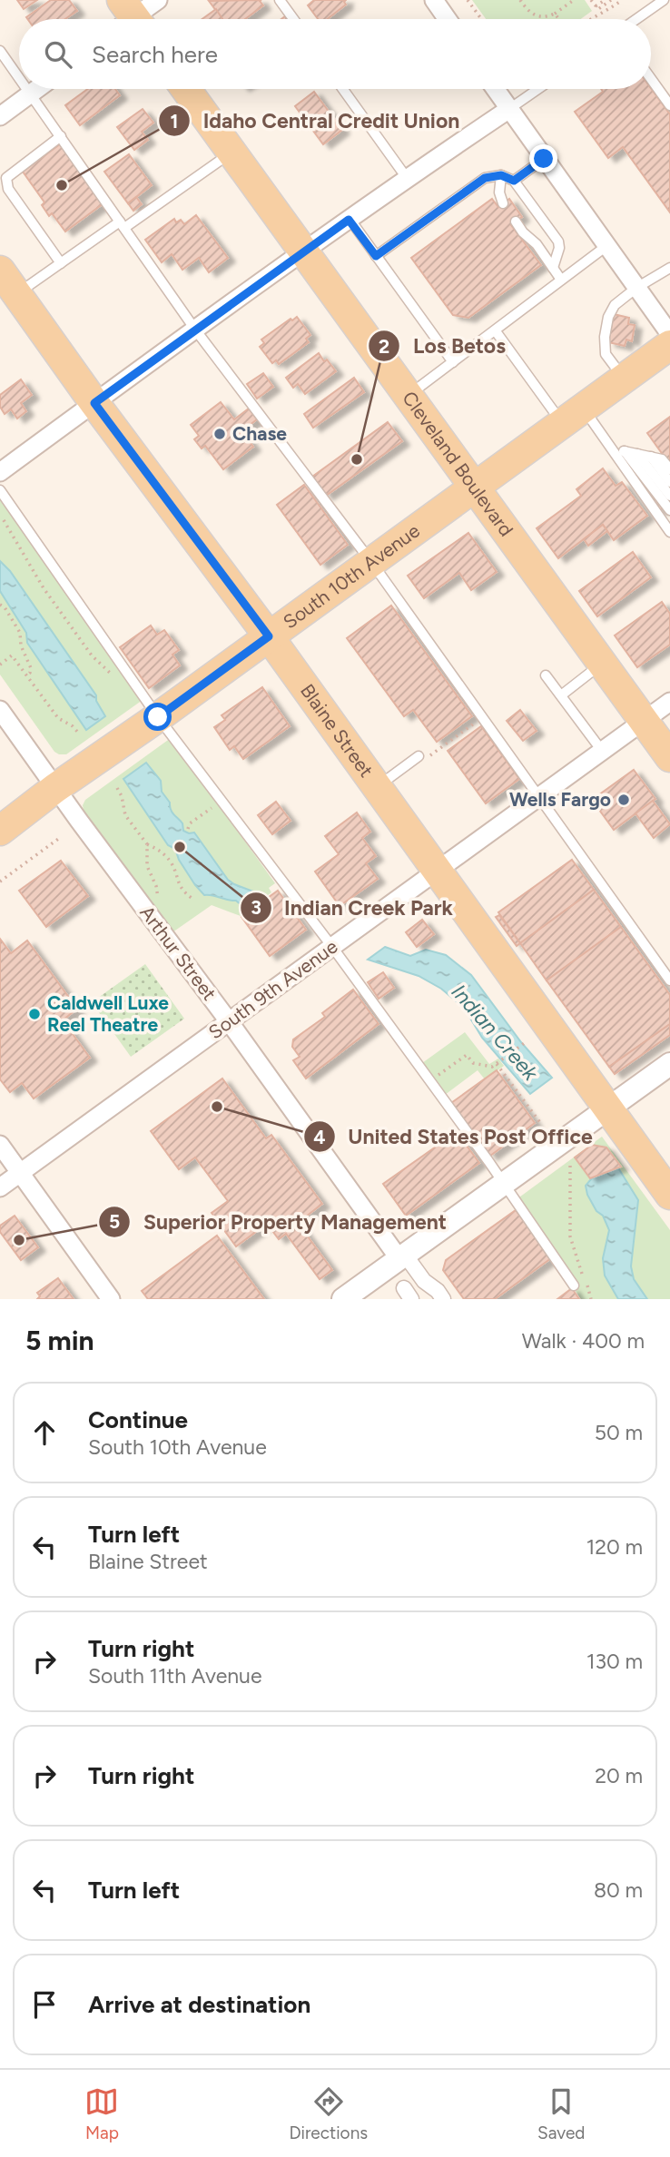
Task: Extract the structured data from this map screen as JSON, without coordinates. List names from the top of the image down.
{
  "streets": {
    "main road": ["Cleveland Boulevard", "South 10th Avenue", "Blaine Street"],
    "street": ["Arthur Street", "South 9th Avenue"]
  },
  "crossings": [
    ["Cleveland Boulevard", "South 10th Avenue"],
    ["Cleveland Boulevard", "South 9th Avenue"],
    ["South 10th Avenue", "Blaine Street"],
    ["South 10th Avenue", "Arthur Street"],
    ["Blaine Street", "South 9th Avenue"],
    ["Arthur Street", "South 9th Avenue"]
  ],
  "water": ["Indian Creek"],
  "places": [
    "Idaho Central Credit Union",
    "Chase",
    "Los Betos",
    "Wells Fargo",
    "Indian Creek Park",
    "Caldwell Luxe Reel Theatre",
    "United States Post Office",
    "Superior Property Management"
  ],
  "page": {
    "search": "Search here",
    "heading": ["5 min", "Walk · 400 m"],
    "list": [
      ["Continue", "South 10th Avenue", "50 m"],
      ["Turn left", "Blaine Street", "120 m"],
      ["Turn right", "South 11th Avenue", "130 m"],
      ["Turn right", "20 m"],
      ["Turn left", "80 m"],
      "Arrive at destination"
    ],
    "nav": ["Map", "Directions", "Saved"]
  }
}
